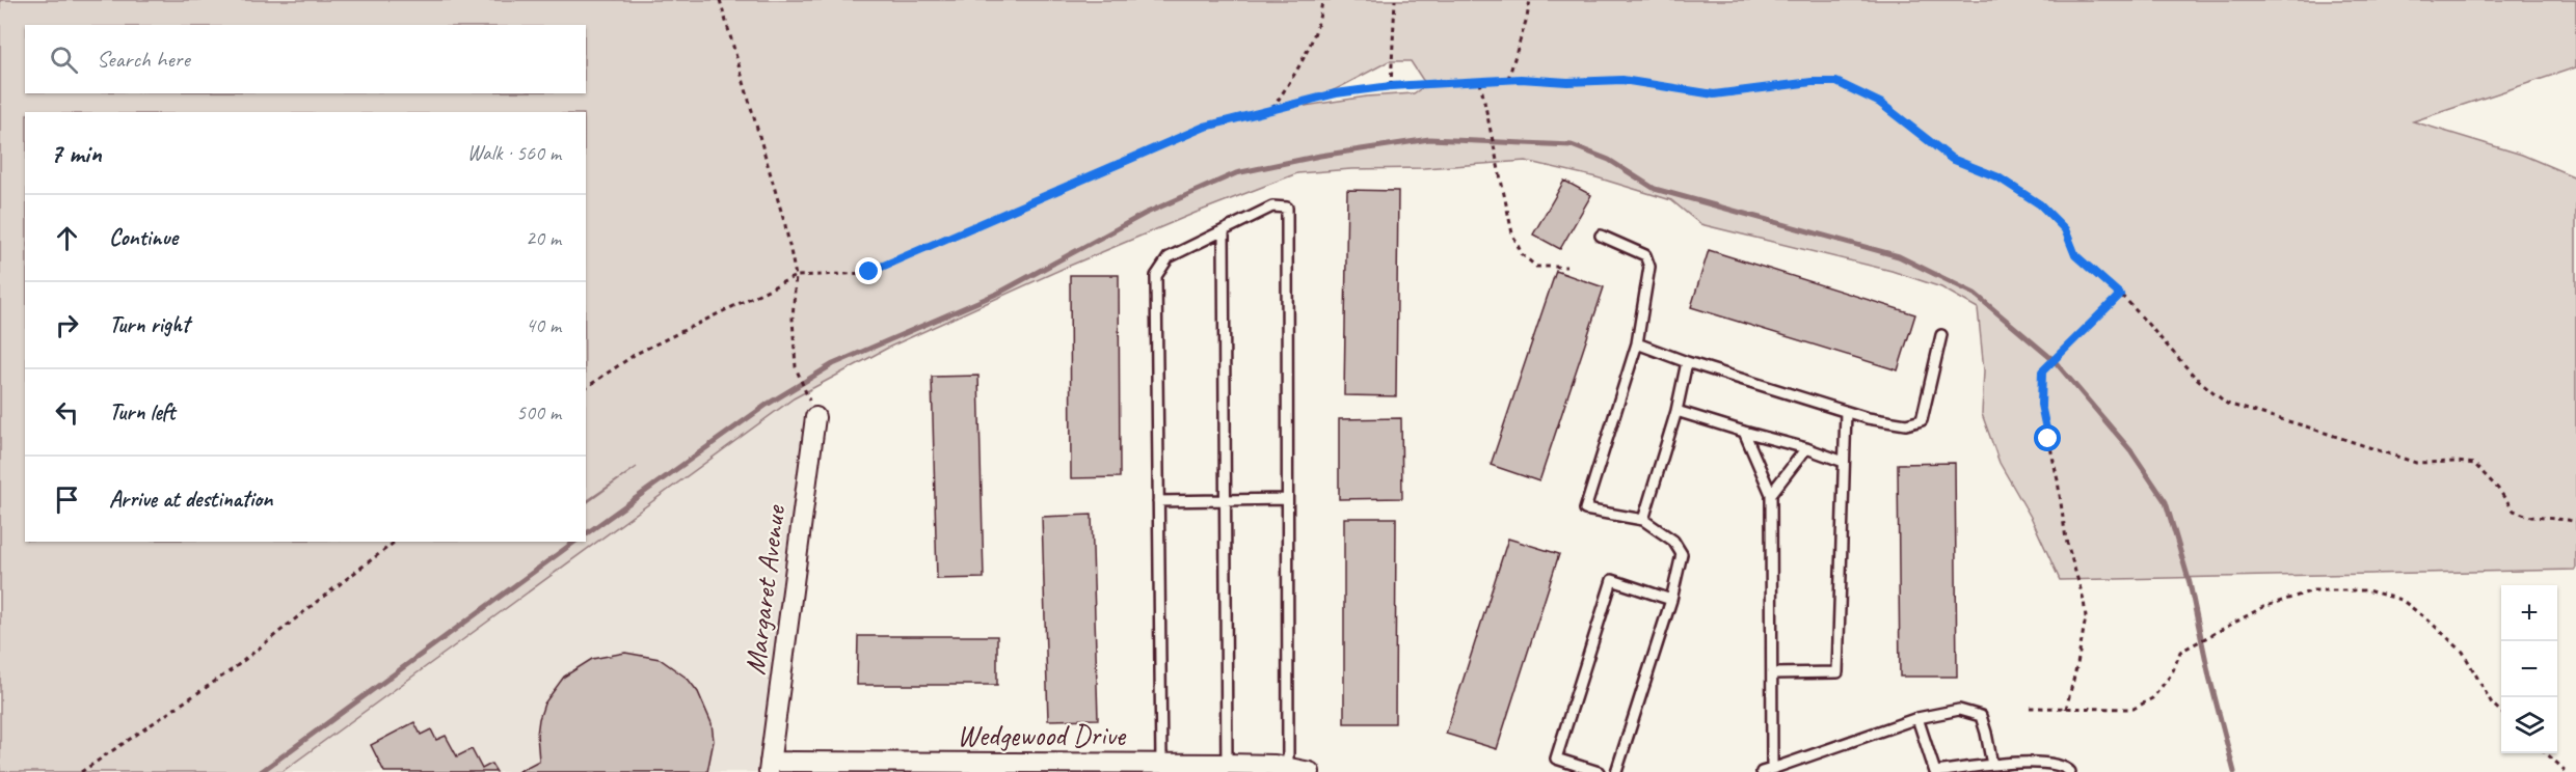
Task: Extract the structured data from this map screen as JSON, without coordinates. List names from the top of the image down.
{
  "streets": {
    "street": ["Margaret Avenue", "Wedgewood Drive"]
  },
  "crossings": [
    ["Margaret Avenue", "Wedgewood Drive"]
  ],
  "page": {
    "search": "Search here",
    "heading": ["7 min", "Walk · 560 m"],
    "list": [
      ["Continue", "20 m"],
      ["Turn right", "40 m"],
      ["Turn left", "500 m"],
      "Arrive at destination"
    ],
    "map_buttons": ["+", "−"]
  }
}
